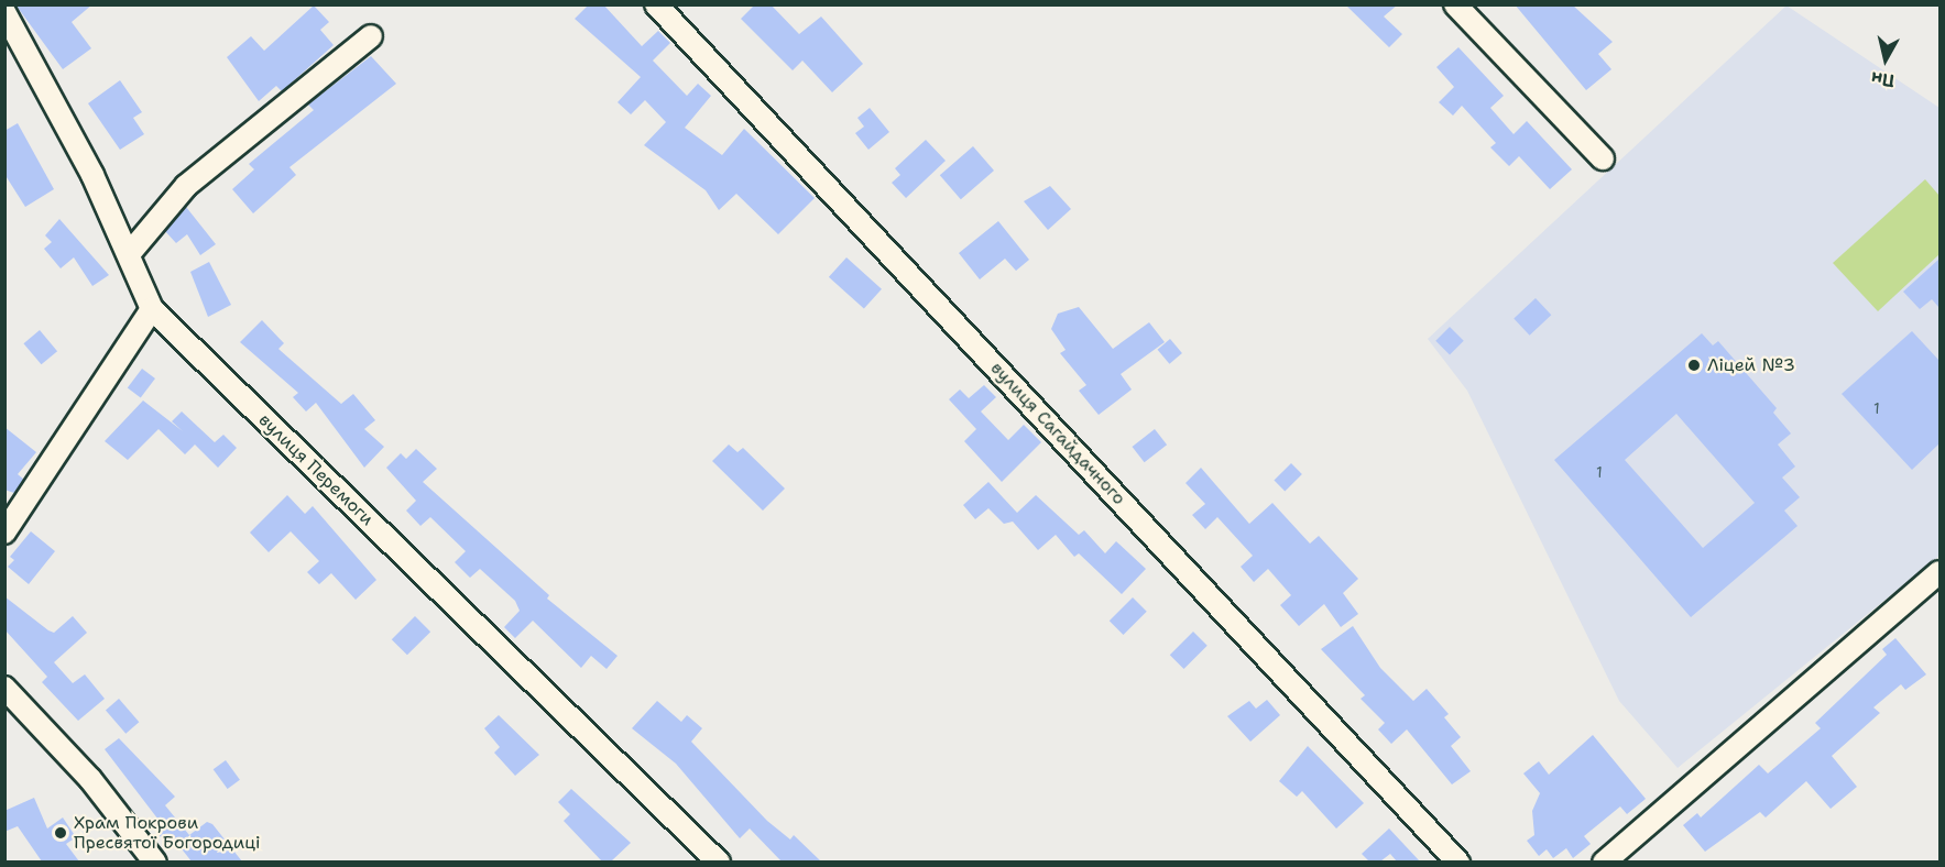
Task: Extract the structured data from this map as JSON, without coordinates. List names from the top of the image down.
{
  "streets": {
    "street": ["вулиця Сагайдачного", "вулиця Перемоги"]
  },
  "places": ["Ліцей №3", "Храм Покрови Пресвятої Богородиці"],
  "house_numbers": ["1", "1"],
  "north": "bottom"
}
